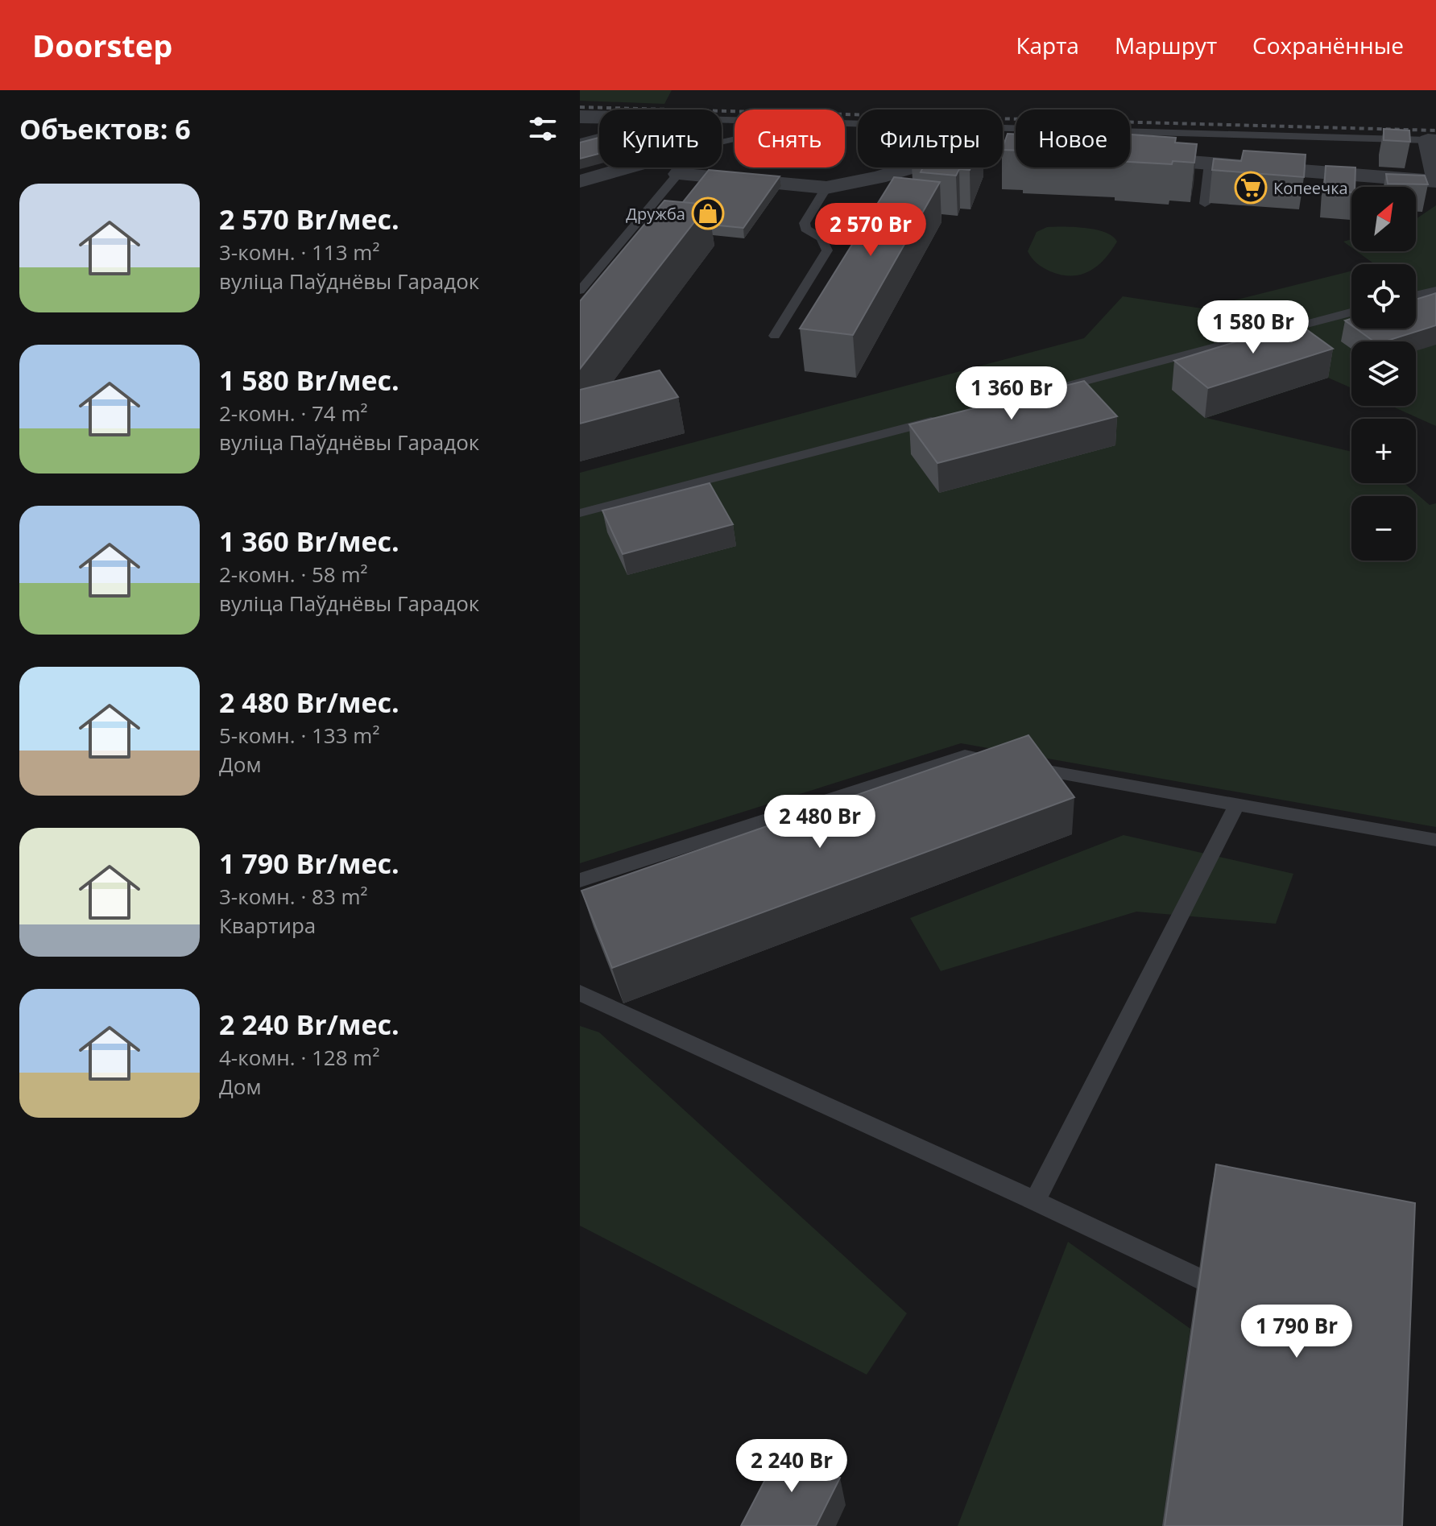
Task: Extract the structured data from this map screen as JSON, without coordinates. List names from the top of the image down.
{
  "places": {
    "supermarket": ["Копеечка"],
    "shop": ["Дружба"]
  },
  "north": "top right",
  "page": {
    "header": "Doorstep",
    "nav": ["Карта", "Маршрут", "Сохранённые"],
    "heading": "Объектов: 6",
    "chip": [
      "Купить",
      "Снять",
      "Фильтры",
      "Новое"
    ],
    "list": [
      {
        "name": "2 570 Br/мес.",
        "note": "3-комн. · 113 m² · вуліца Паўднёвы Гарадок"
      },
      {
        "name": "1 580 Br/мес.",
        "note": "2-комн. · 74 m² · вуліца Паўднёвы Гарадок"
      },
      {
        "name": "1 360 Br/мес.",
        "note": "2-комн. · 58 m² · вуліца Паўднёвы Гарадок"
      },
      {
        "name": "2 480 Br/мес.",
        "note": "5-комн. · 133 m² · Дом"
      },
      {
        "name": "1 790 Br/мес.",
        "note": "3-комн. · 83 m² · Квартира"
      },
      {
        "name": "2 240 Br/мес.",
        "note": "4-комн. · 128 m² · Дом"
      }
    ],
    "map_buttons": ["+", "−"],
    "price": [
      "2 570 Br",
      "1 580 Br",
      "1 360 Br",
      "2 480 Br",
      "1 790 Br",
      "2 240 Br"
    ]
  }
}
